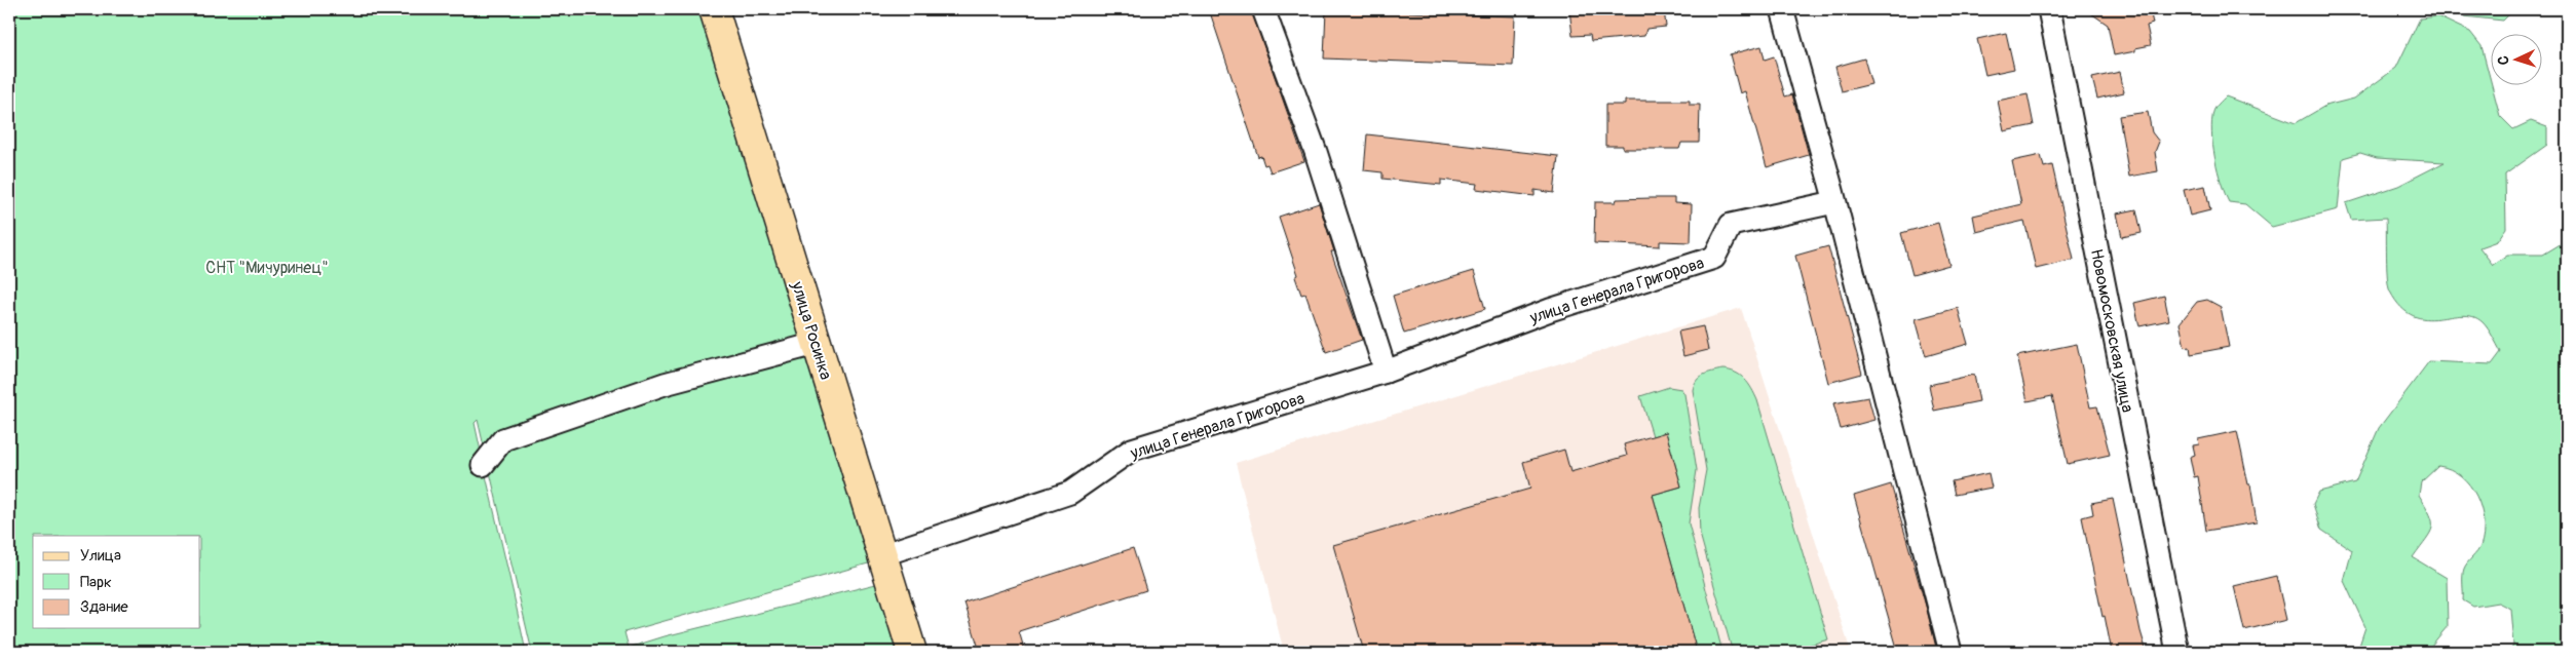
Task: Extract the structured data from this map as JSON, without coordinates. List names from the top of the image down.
{
  "streets": {
    "main road": ["улица Росинка"],
    "street": ["улица Генерала Григорова", "Новомосковская улица"]
  },
  "crossings": [
    ["улица Генерала Григорова", "улица Росинка"]
  ],
  "parks": ["СНТ \"Мичуринец\""],
  "legend": ["Улица", "Парк", "Здание"],
  "north": "left"
}
